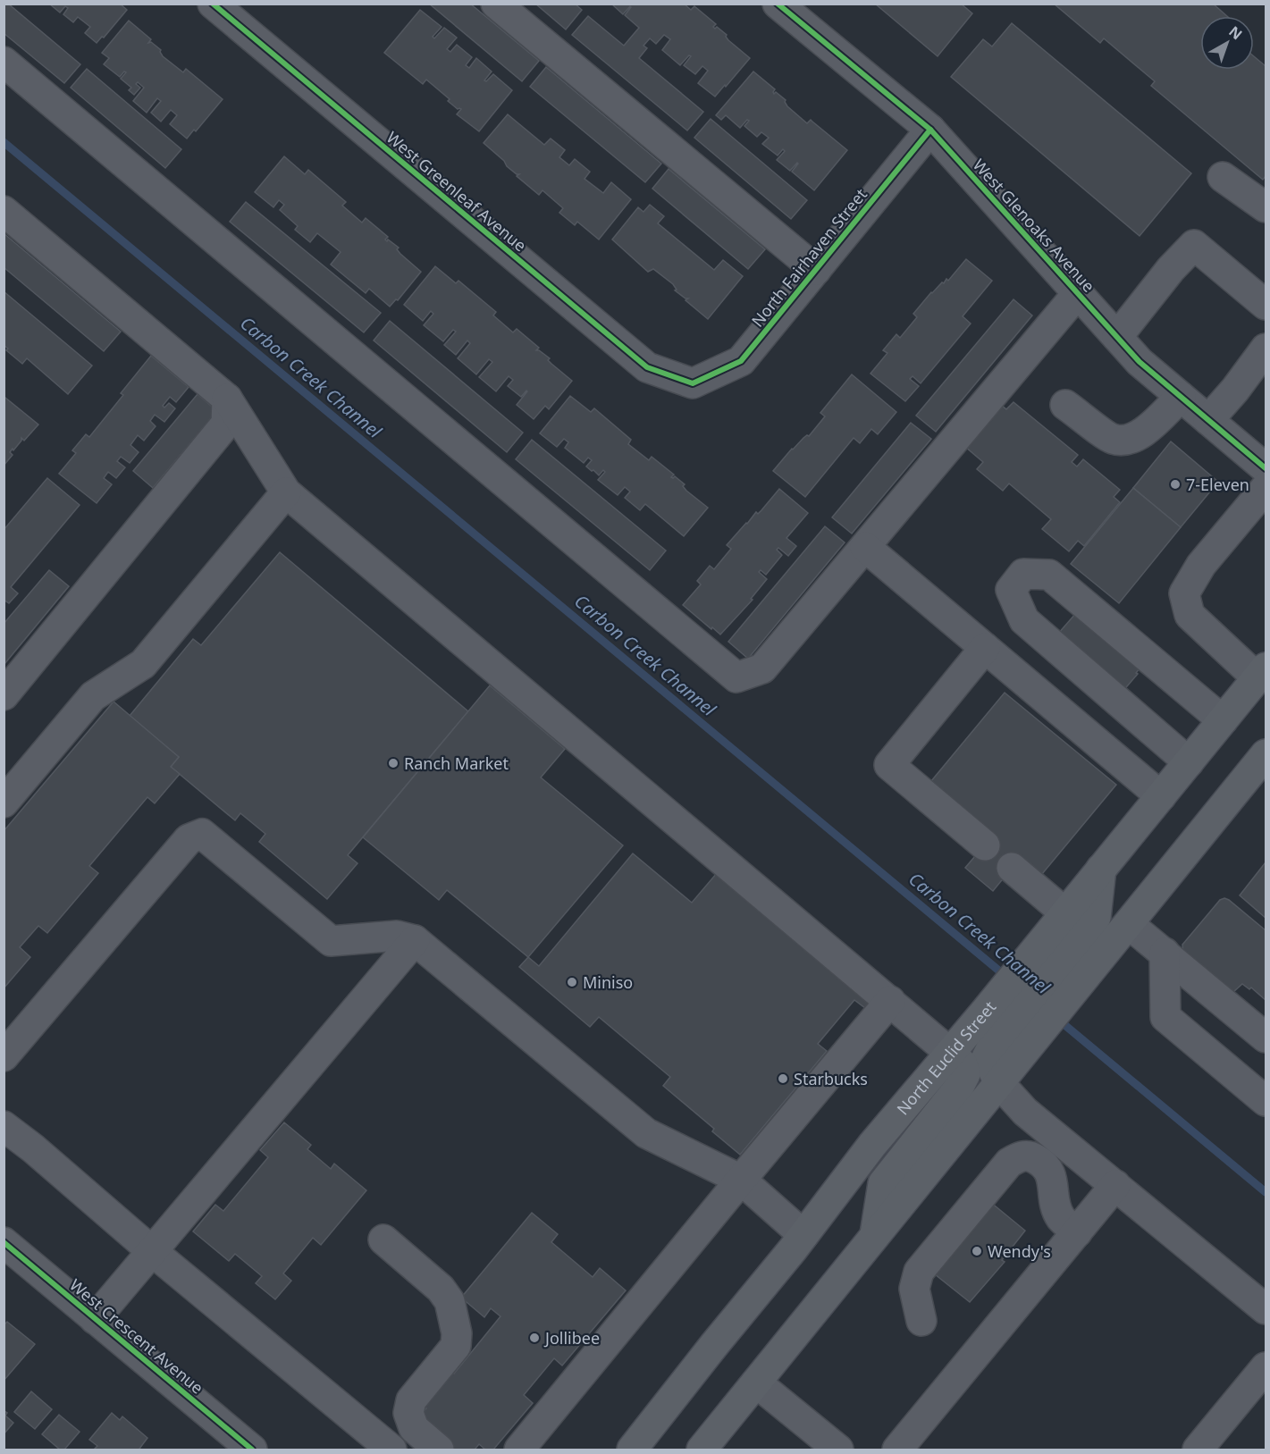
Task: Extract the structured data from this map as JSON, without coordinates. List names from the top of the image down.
{
  "streets": {
    "main road": ["North Euclid Street"],
    "street": [
      "West Greenleaf Avenue",
      "West Glenoaks Avenue",
      "North Fairhaven Street",
      "West Crescent Avenue"
    ]
  },
  "crossings": [
    ["West Greenleaf Avenue", "North Fairhaven Street"],
    ["West Glenoaks Avenue", "North Fairhaven Street"]
  ],
  "water": ["Carbon Creek Channel"],
  "places": [
    "7-Eleven",
    "Ranch Market",
    "Miniso",
    "Starbucks",
    "Wendy's",
    "Jollibee"
  ],
  "north": "top right"
}
